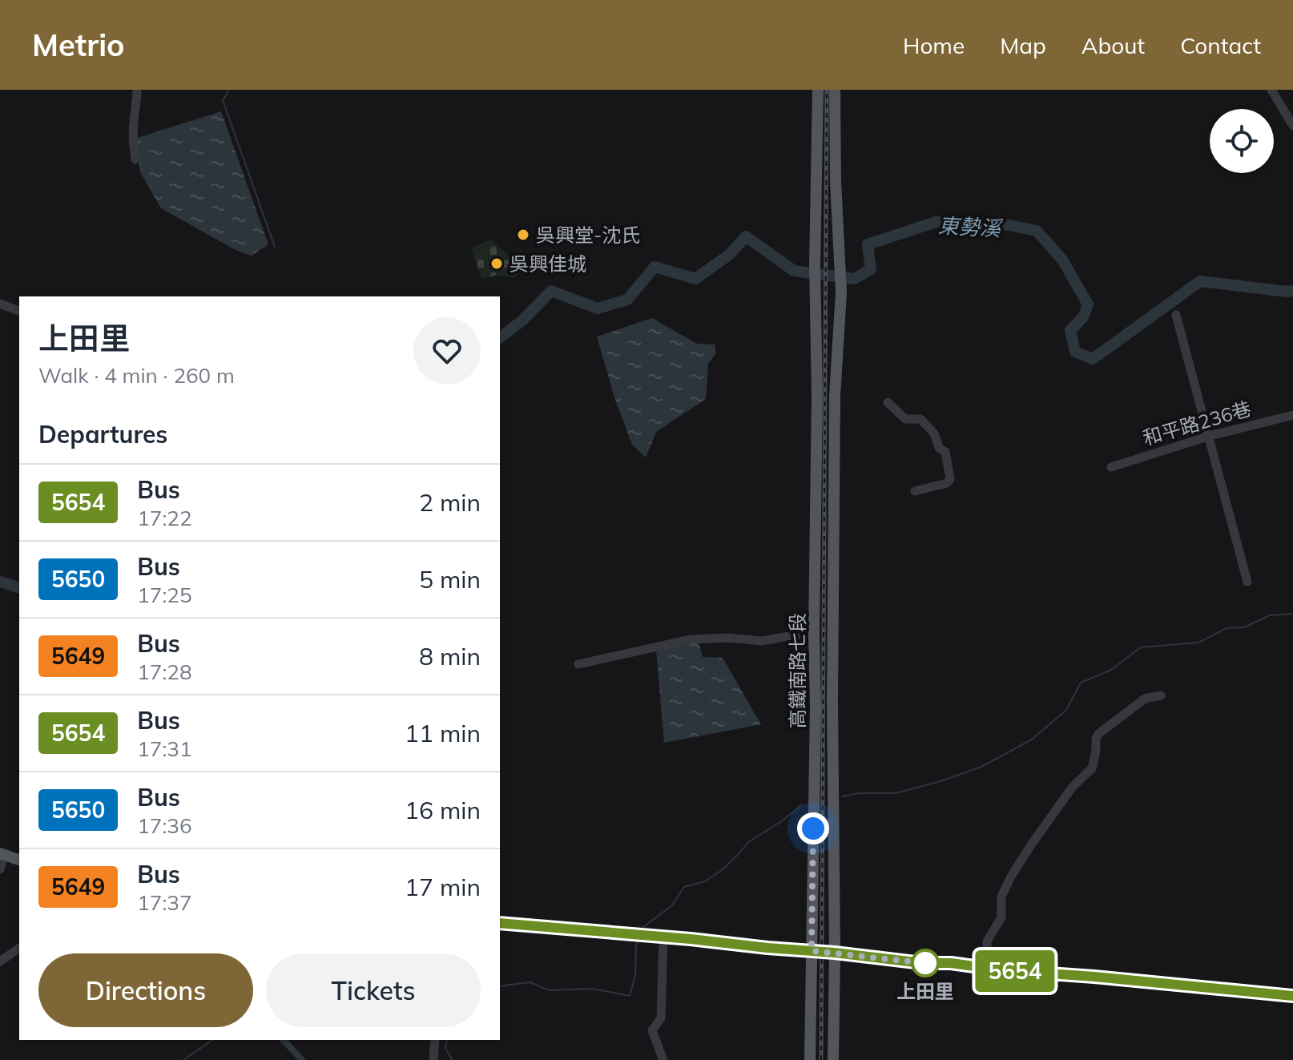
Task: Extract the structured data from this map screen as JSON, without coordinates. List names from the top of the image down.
{
  "streets": {
    "main road": ["高鐵南路七段"],
    "street": ["和平路236巷"]
  },
  "water": ["東勢溪"],
  "places": ["吳興堂-沈氏", "吳興佳城", "上田里"],
  "lines": ["bus line 5654"],
  "page": {
    "header": "Metrio",
    "nav": [
      "Home",
      "Map",
      "About",
      "Contact"
    ],
    "on_map": "5654",
    "heading": [
      ["上田里", "Walk · 4 min · 260 m"],
      "Departures"
    ],
    "list": [
      {
        "mark": "5654",
        "name": "Bus",
        "note": "17:22",
        "value": "2 min"
      },
      {
        "mark": "5650",
        "name": "Bus",
        "note": "17:25",
        "value": "5 min"
      },
      {
        "mark": "5649",
        "name": "Bus",
        "note": "17:28",
        "value": "8 min"
      },
      {
        "mark": "5654",
        "name": "Bus",
        "note": "17:31",
        "value": "11 min"
      },
      {
        "mark": "5650",
        "name": "Bus",
        "note": "17:36",
        "value": "16 min"
      },
      {
        "mark": "5649",
        "name": "Bus",
        "note": "17:37",
        "value": "17 min"
      }
    ],
    "buttons": ["Directions", "Tickets"]
  }
}
